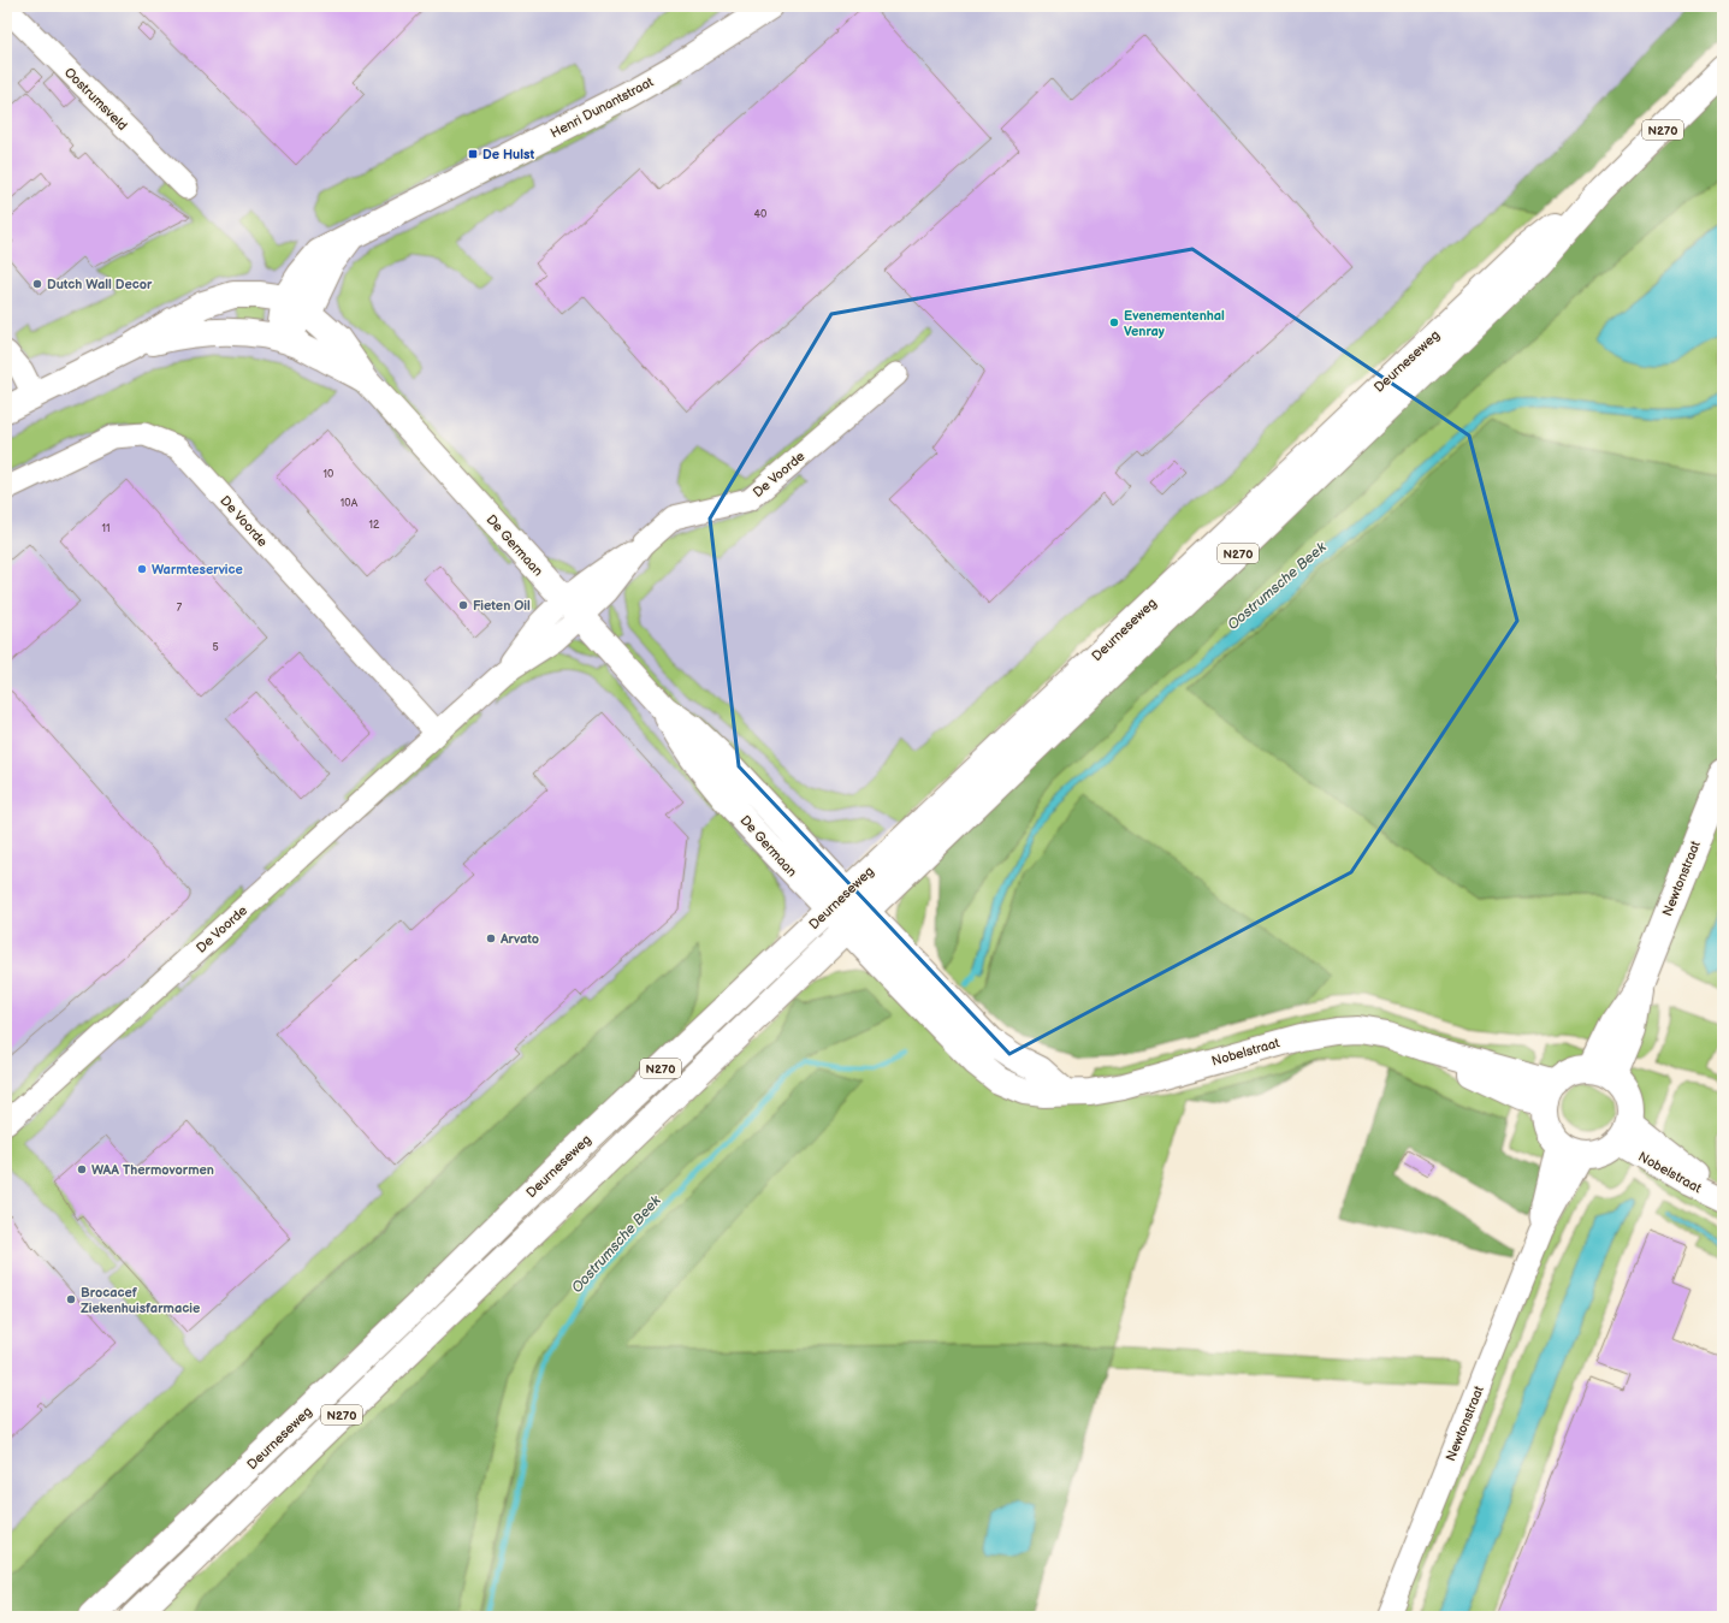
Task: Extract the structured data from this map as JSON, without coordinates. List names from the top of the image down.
{
  "streets": {
    "main road": [
      "Henri Dunantstraat",
      "N270",
      "Deurneseweg",
      "De Germaan",
      "Newtonstraat",
      "Nobelstraat"
    ],
    "street": ["Oostrumsveld", "De Voorde"]
  },
  "crossings": [
    ["Henri Dunantstraat", "De Germaan"],
    ["Deurneseweg", "De Germaan"],
    ["Deurneseweg", "Nobelstraat"],
    ["De Voorde", "De Germaan"],
    ["De Germaan", "Nobelstraat"],
    ["Newtonstraat", "Nobelstraat"]
  ],
  "water": ["Oostrumsche Beek"],
  "places": {
    "transit": ["De Hulst"],
    "other": [
      "Dutch Wall Decor",
      "Evenementenhal Venray",
      "Warmteservice",
      "Fieten Oil",
      "Arvato",
      "WAA Thermovormen",
      "Brocacef Ziekenhuisfarmacie"
    ]
  },
  "house_numbers": [
    "40",
    "10",
    "10A",
    "12",
    "11",
    "7",
    "5"
  ]
}
